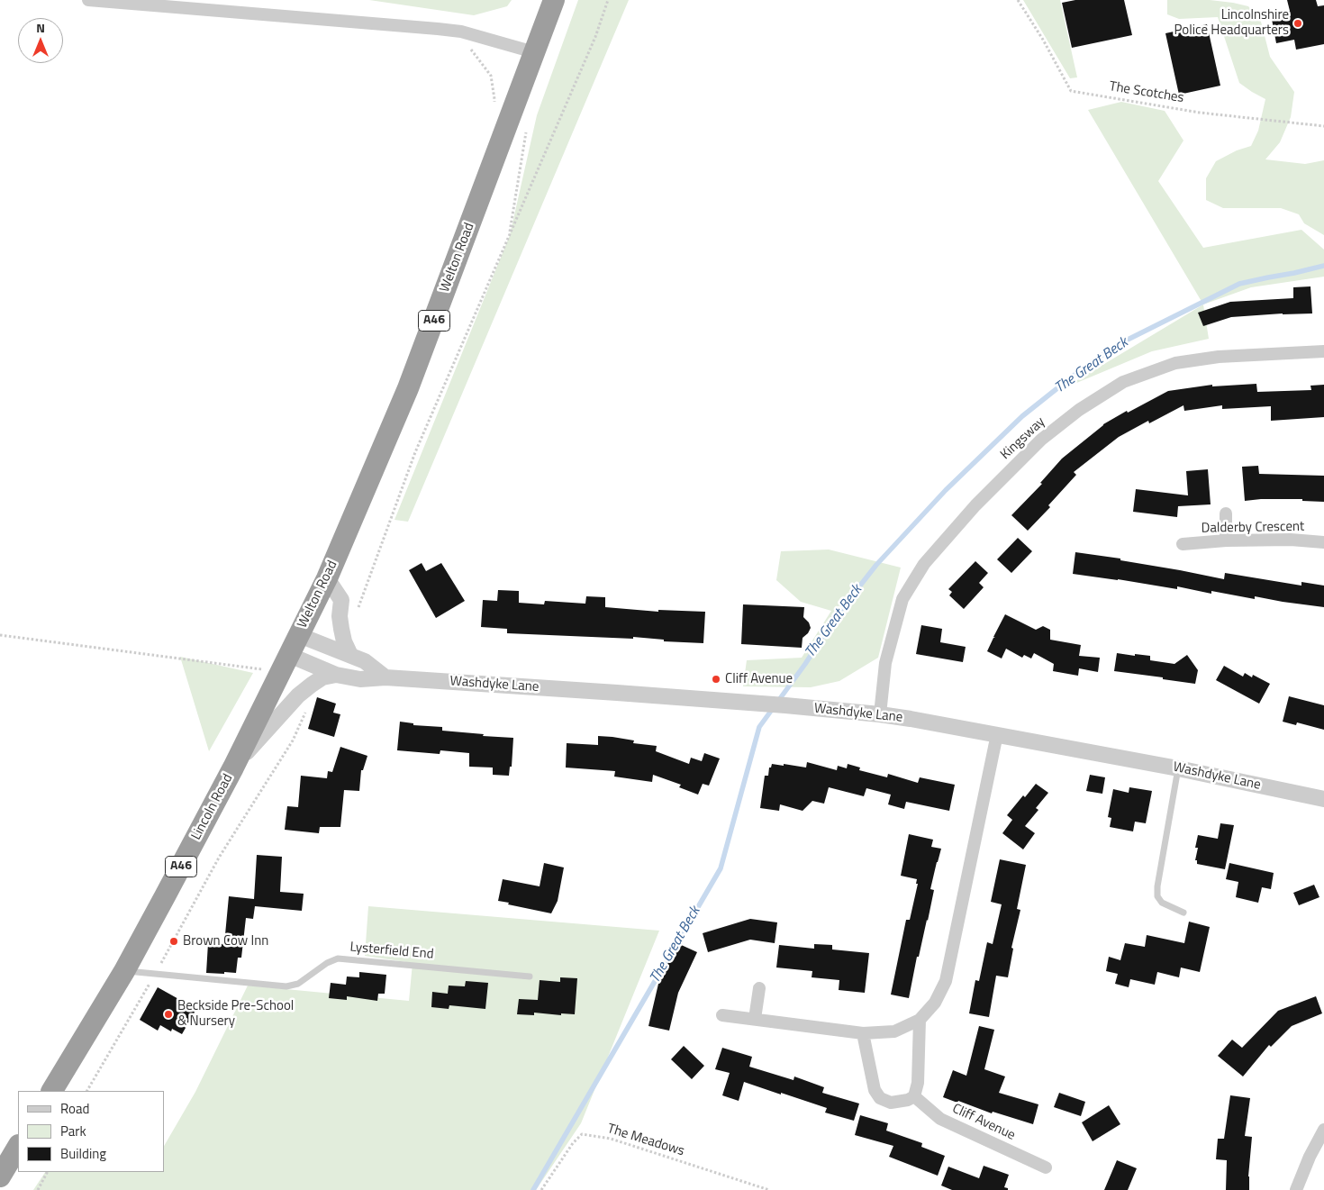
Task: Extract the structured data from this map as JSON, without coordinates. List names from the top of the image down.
{
  "streets": {
    "highway": ["Welton Road", "A46", "Lincoln Road"],
    "street": [
      "Kingsway",
      "Dalderby Crescent",
      "Washdyke Lane",
      "Cliff Avenue"
    ],
    "lane": ["Lysterfield End"],
    "path": ["The Scotches", "The Meadows"]
  },
  "crossings": [
    ["Welton Road", "Lincoln Road"],
    ["Kingsway", "Washdyke Lane"],
    ["Washdyke Lane", "Lincoln Road"],
    ["Lincoln Road", "Lysterfield End"]
  ],
  "water": ["The Great Beck"],
  "places": [
    "Lincolnshire Police Headquarters",
    "Cliff Avenue",
    "Brown Cow Inn",
    "Beckside Pre-School & Nursery"
  ],
  "legend": ["Road", "Park", "Building"],
  "north": "top"
}
